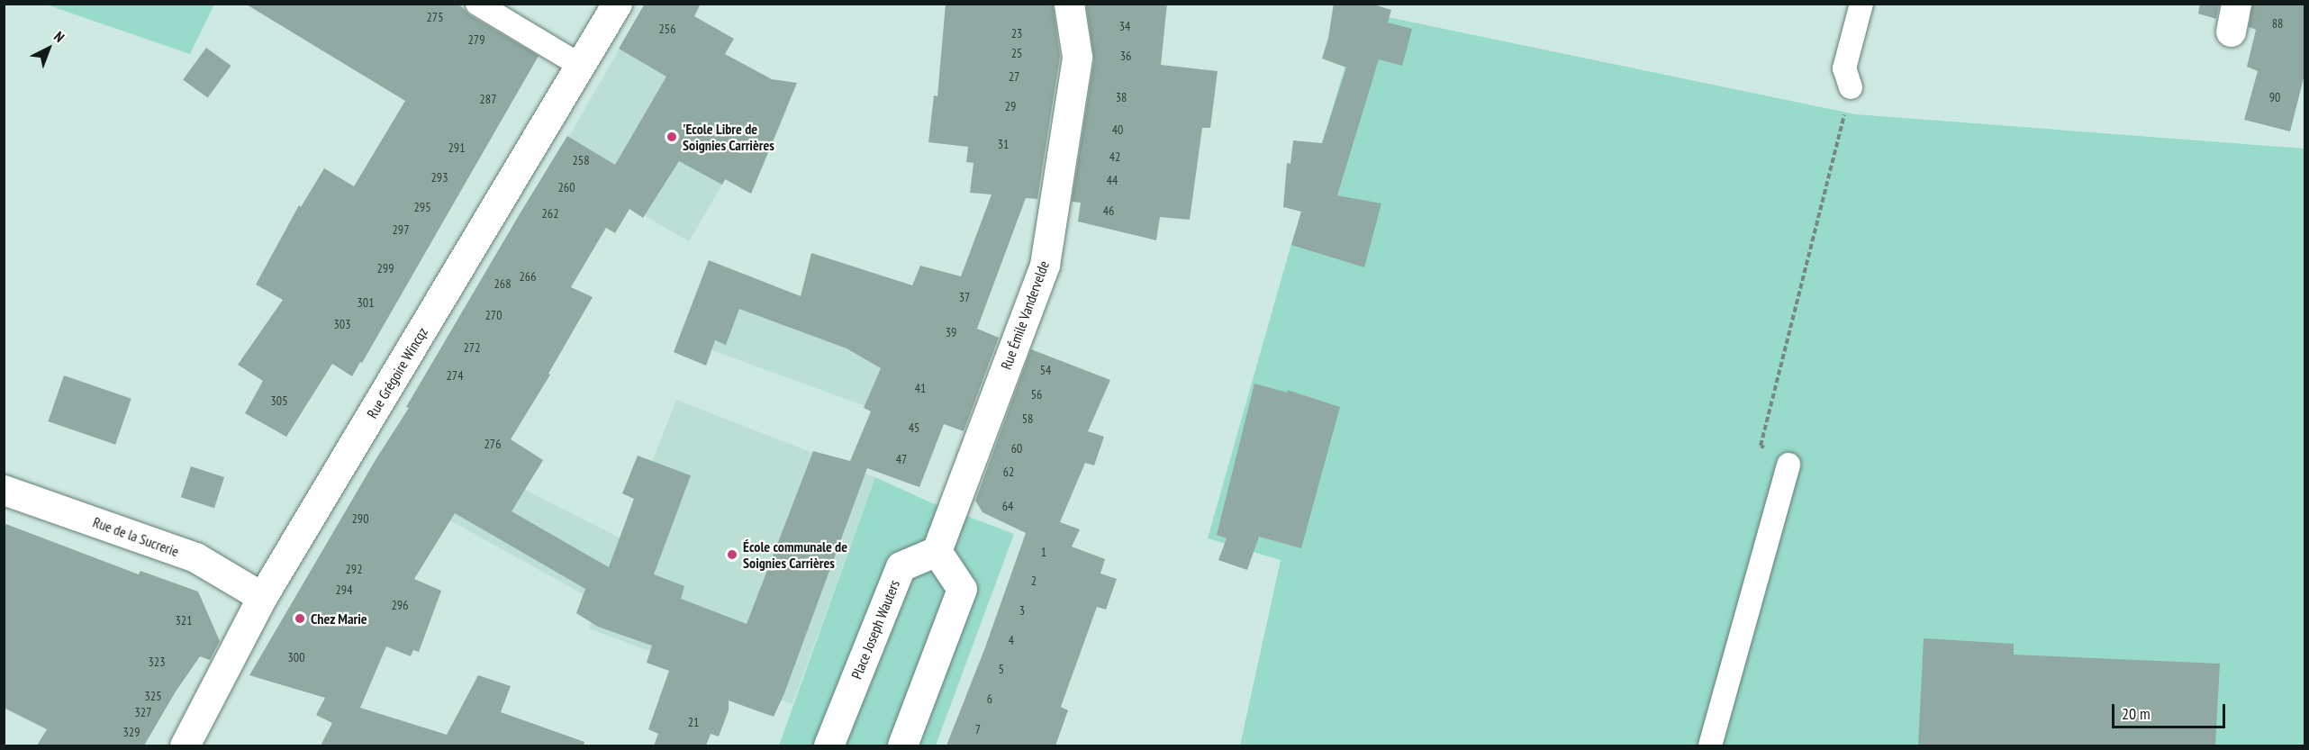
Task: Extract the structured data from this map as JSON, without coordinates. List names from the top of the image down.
{
  "streets": {
    "street": [
      "Rue Émile Vandervelde",
      "Rue Grégoire Wincqz",
      "Rue de la Sucrerie",
      "Place Joseph Wauters"
    ]
  },
  "crossings": [
    ["Rue Émile Vandervelde", "Place Joseph Wauters"],
    ["Rue Grégoire Wincqz", "Rue de la Sucrerie"]
  ],
  "places": ["'Ecole Libre de Soignies Carrières", "École communale de Soignies Carrières", "Chez Marie"],
  "house_numbers": [
    "275",
    "88",
    "34",
    "256",
    "23",
    "279",
    "25",
    "36",
    "27",
    "38",
    "90",
    "287",
    "29",
    "40",
    "31",
    "291",
    "42",
    "258",
    "293",
    "44",
    "260",
    "295",
    "46",
    "262",
    "297",
    "299",
    "266",
    "268",
    "37",
    "301",
    "270",
    "303",
    "39",
    "272",
    "54",
    "274",
    "41",
    "56",
    "305",
    "58",
    "45",
    "276",
    "60",
    "47",
    "62",
    "64",
    "290",
    "1",
    "292",
    "2",
    "294",
    "296",
    "3",
    "321",
    "4",
    "300",
    "323",
    "5",
    "325",
    "6",
    "327",
    "21",
    "7",
    "329"
  ],
  "scale_bar": "20 m",
  "north": "top right"
}
